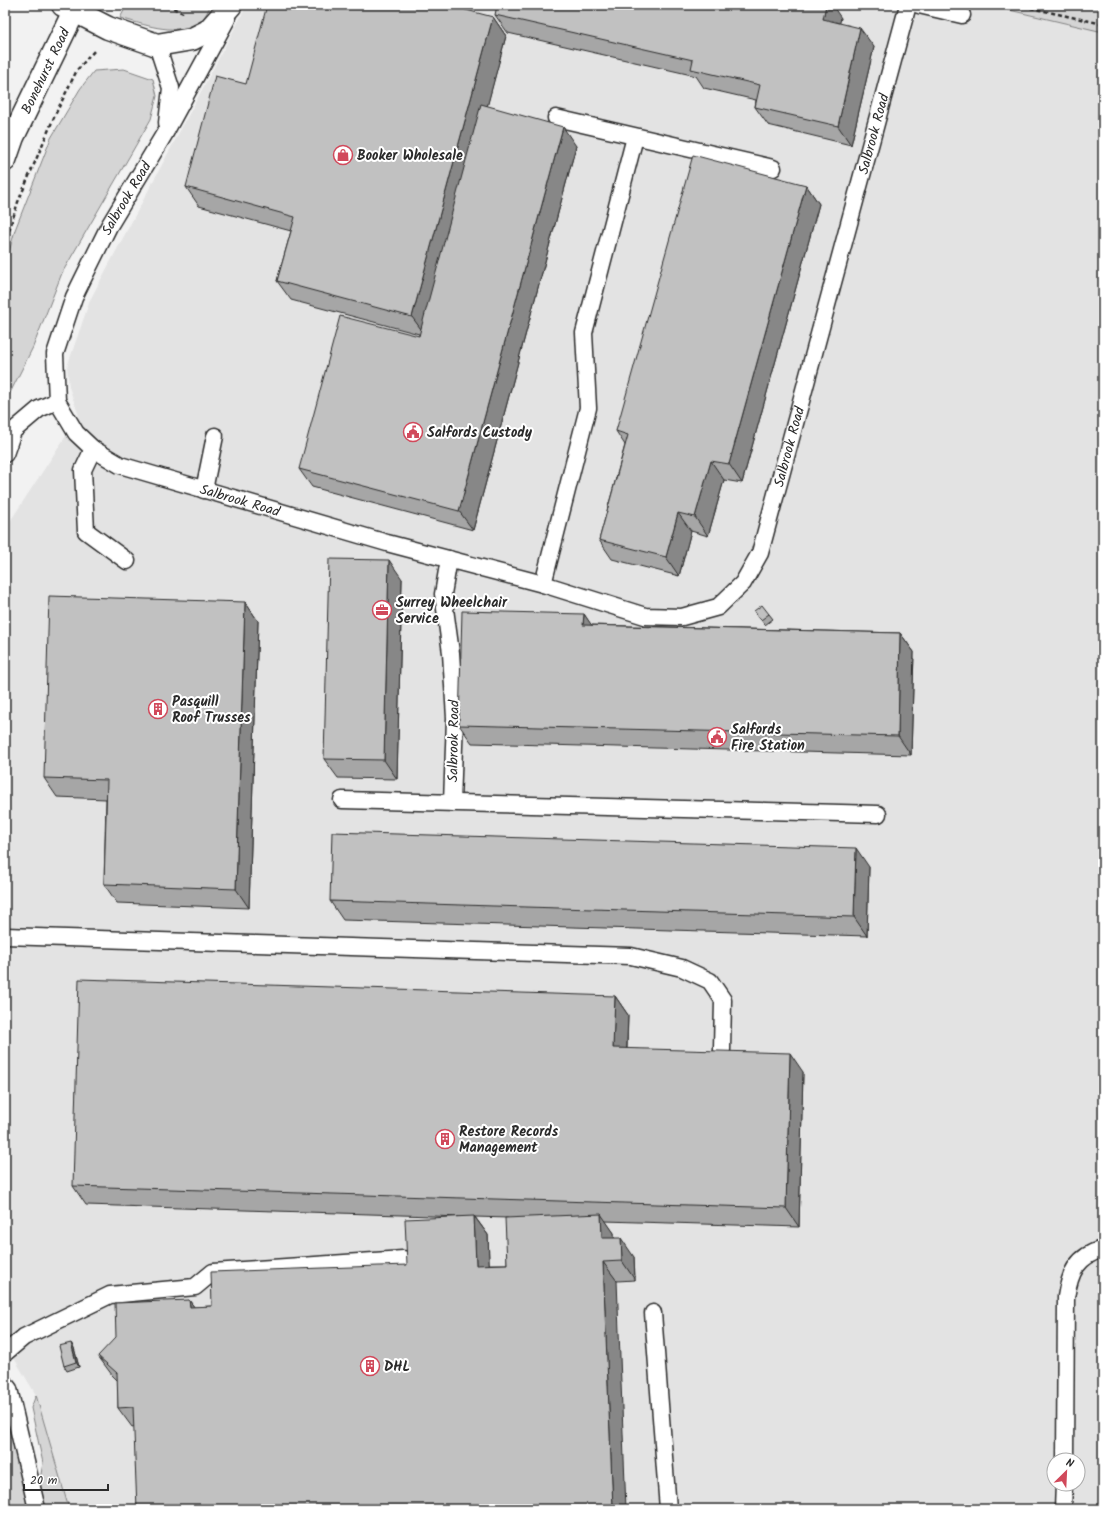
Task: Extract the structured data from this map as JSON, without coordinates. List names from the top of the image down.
{
  "streets": {
    "street": ["Bonehurst Road", "Salbrook Road"]
  },
  "crossings": [
    ["Bonehurst Road", "Salbrook Road"]
  ],
  "places": {
    "shop": ["Booker Wholesale"],
    "public building": ["Salfords Custody", "Salfords Fire Station"],
    "office": ["Surrey Wheelchair Service"],
    "building": ["Pasquill Roof Trusses", "Restore Records Management", "DHL"]
  },
  "scale_bar": "20 m",
  "north": "top right"
}
